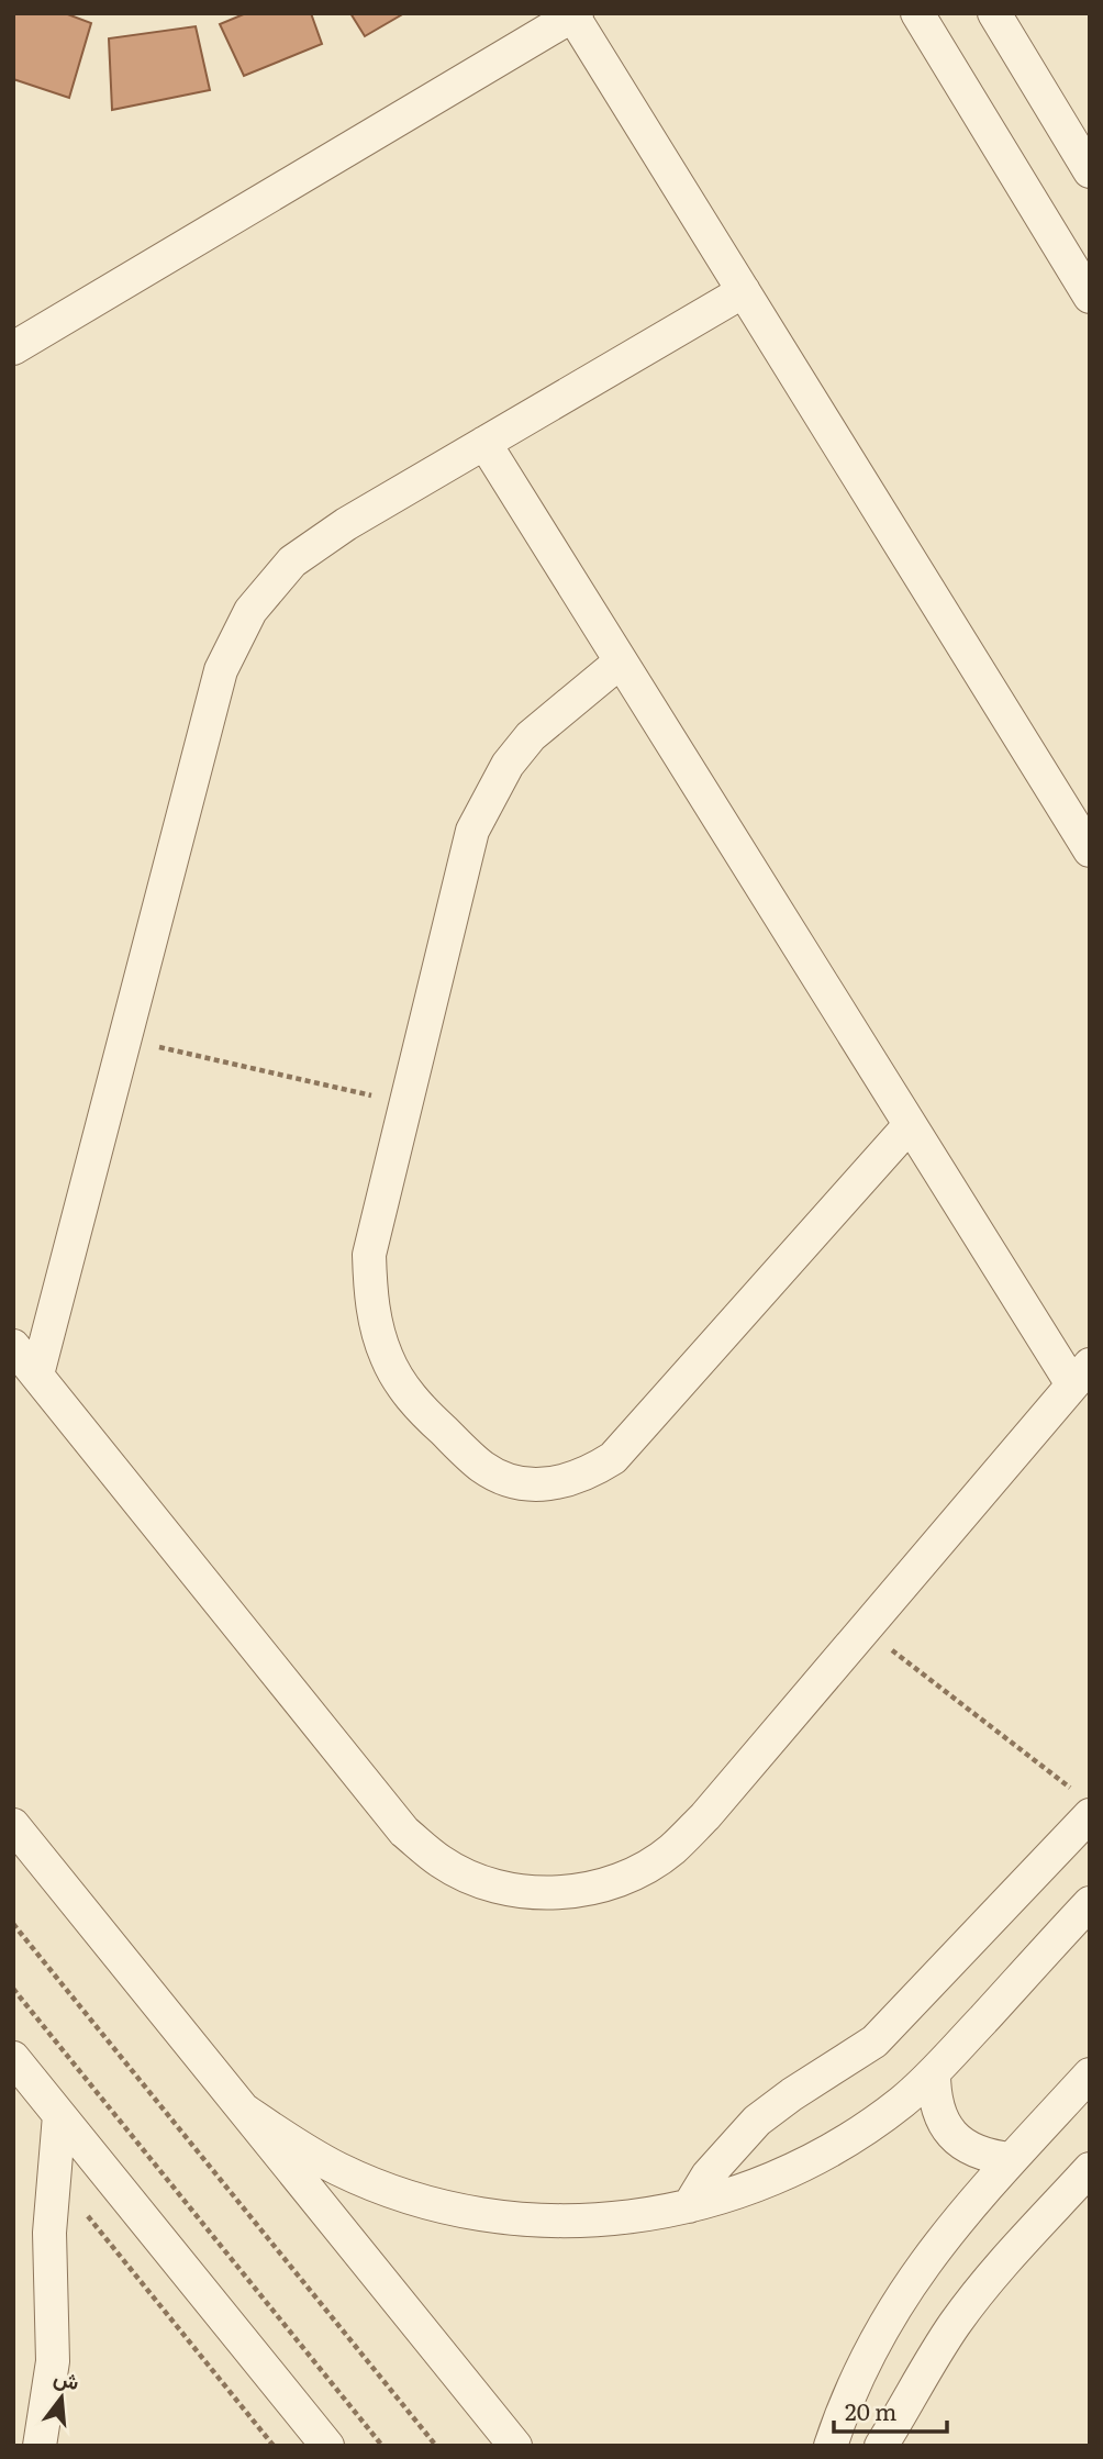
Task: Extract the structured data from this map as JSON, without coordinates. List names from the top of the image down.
{
  "scale_bar": "20 m",
  "north": "top"
}
